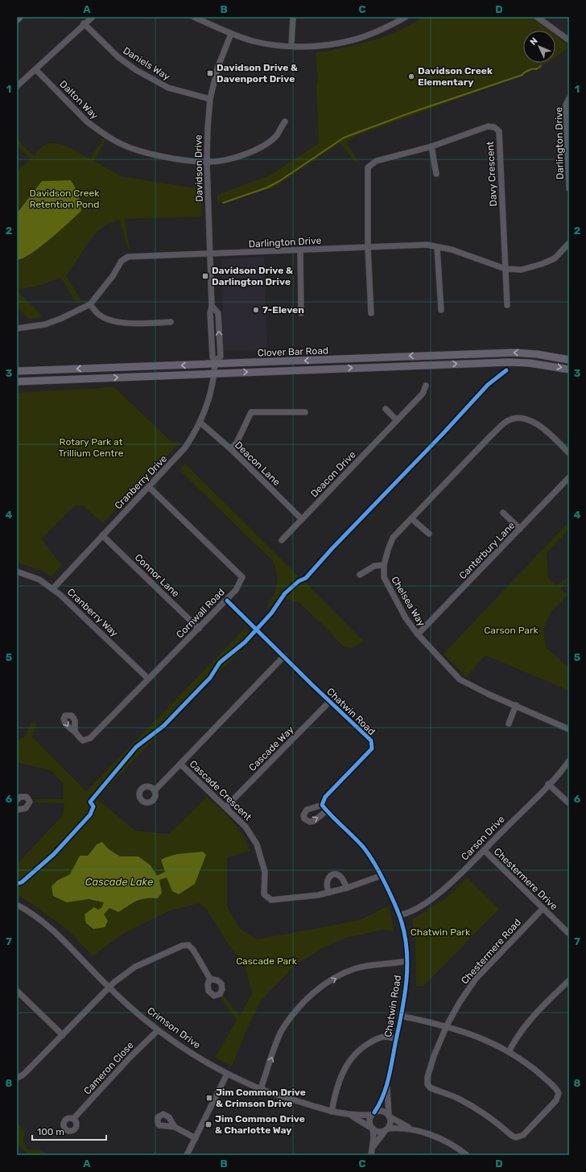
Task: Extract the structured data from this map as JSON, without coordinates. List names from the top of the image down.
{
  "streets": {
    "main road": ["Clover Bar Road"],
    "street": [
      "Daniels Way",
      "Dalton Way",
      "Darlington Drive",
      "Davidson Drive",
      "Davy Crescent",
      "Deacon Lane",
      "Deacon Drive",
      "Cranberry Drive",
      "Canterbury Lane",
      "Connor Lane",
      "Chelsea Way",
      "Cranberry Way",
      "Cornwall Road",
      "Chatwin Road",
      "Cascade Way",
      "Cascade Crescent",
      "Carson Drive",
      "Chestermere Drive",
      "Chestermere Road",
      "Crimson Drive",
      "Cameron Close"
    ]
  },
  "crossings": [
    ["Daniels Way", "Davidson Drive"],
    ["Dalton Way", "Davidson Drive"],
    ["Darlington Drive", "Davidson Drive"],
    ["Darlington Drive", "Davy Crescent"],
    ["Davidson Drive", "Clover Bar Road"],
    ["Davidson Drive", "Cranberry Drive"],
    ["Clover Bar Road", "Cranberry Drive"],
    ["Deacon Lane", "Deacon Drive"],
    ["Deacon Lane", "Cranberry Drive"],
    ["Cranberry Drive", "Connor Lane"],
    ["Cranberry Drive", "Cranberry Way"],
    ["Cranberry Drive", "Cornwall Road"],
    ["Canterbury Lane", "Chelsea Way"],
    ["Connor Lane", "Cornwall Road"],
    ["Cranberry Way", "Cornwall Road"],
    ["Cornwall Road", "Chatwin Road"],
    ["Chatwin Road", "Cascade Way"],
    ["Chatwin Road", "Cascade Crescent"],
    ["Chatwin Road", "Carson Drive"],
    ["Chatwin Road", "Crimson Drive"],
    ["Cascade Way", "Cascade Crescent"],
    ["Carson Drive", "Chestermere Drive"],
    ["Chestermere Drive", "Chestermere Road"],
    ["Crimson Drive", "Cameron Close"]
  ],
  "water": ["Cascade Lake"],
  "parks": [
    "Davidson Creek Retention Pond",
    "Rotary Park at Trillium Centre",
    "Carson Park",
    "Chatwin Park",
    "Cascade Park"
  ],
  "places": {
    "transit": [
      "Davidson Drive & Davenport Drive",
      "Davidson Drive & Darlington Drive",
      "Jim Common Drive & Crimson Drive",
      "Jim Common Drive & Charlotte Way"
    ],
    "other": ["Davidson Creek Elementary", "7-Eleven"]
  },
  "scale_bar": "100 m",
  "north": "top left",
  "grid": {
    "columns": [
      "A",
      "B",
      "C",
      "D"
    ],
    "rows": [
      "1",
      "2",
      "3",
      "4",
      "5",
      "6",
      "7",
      "8"
    ]
  }
}
